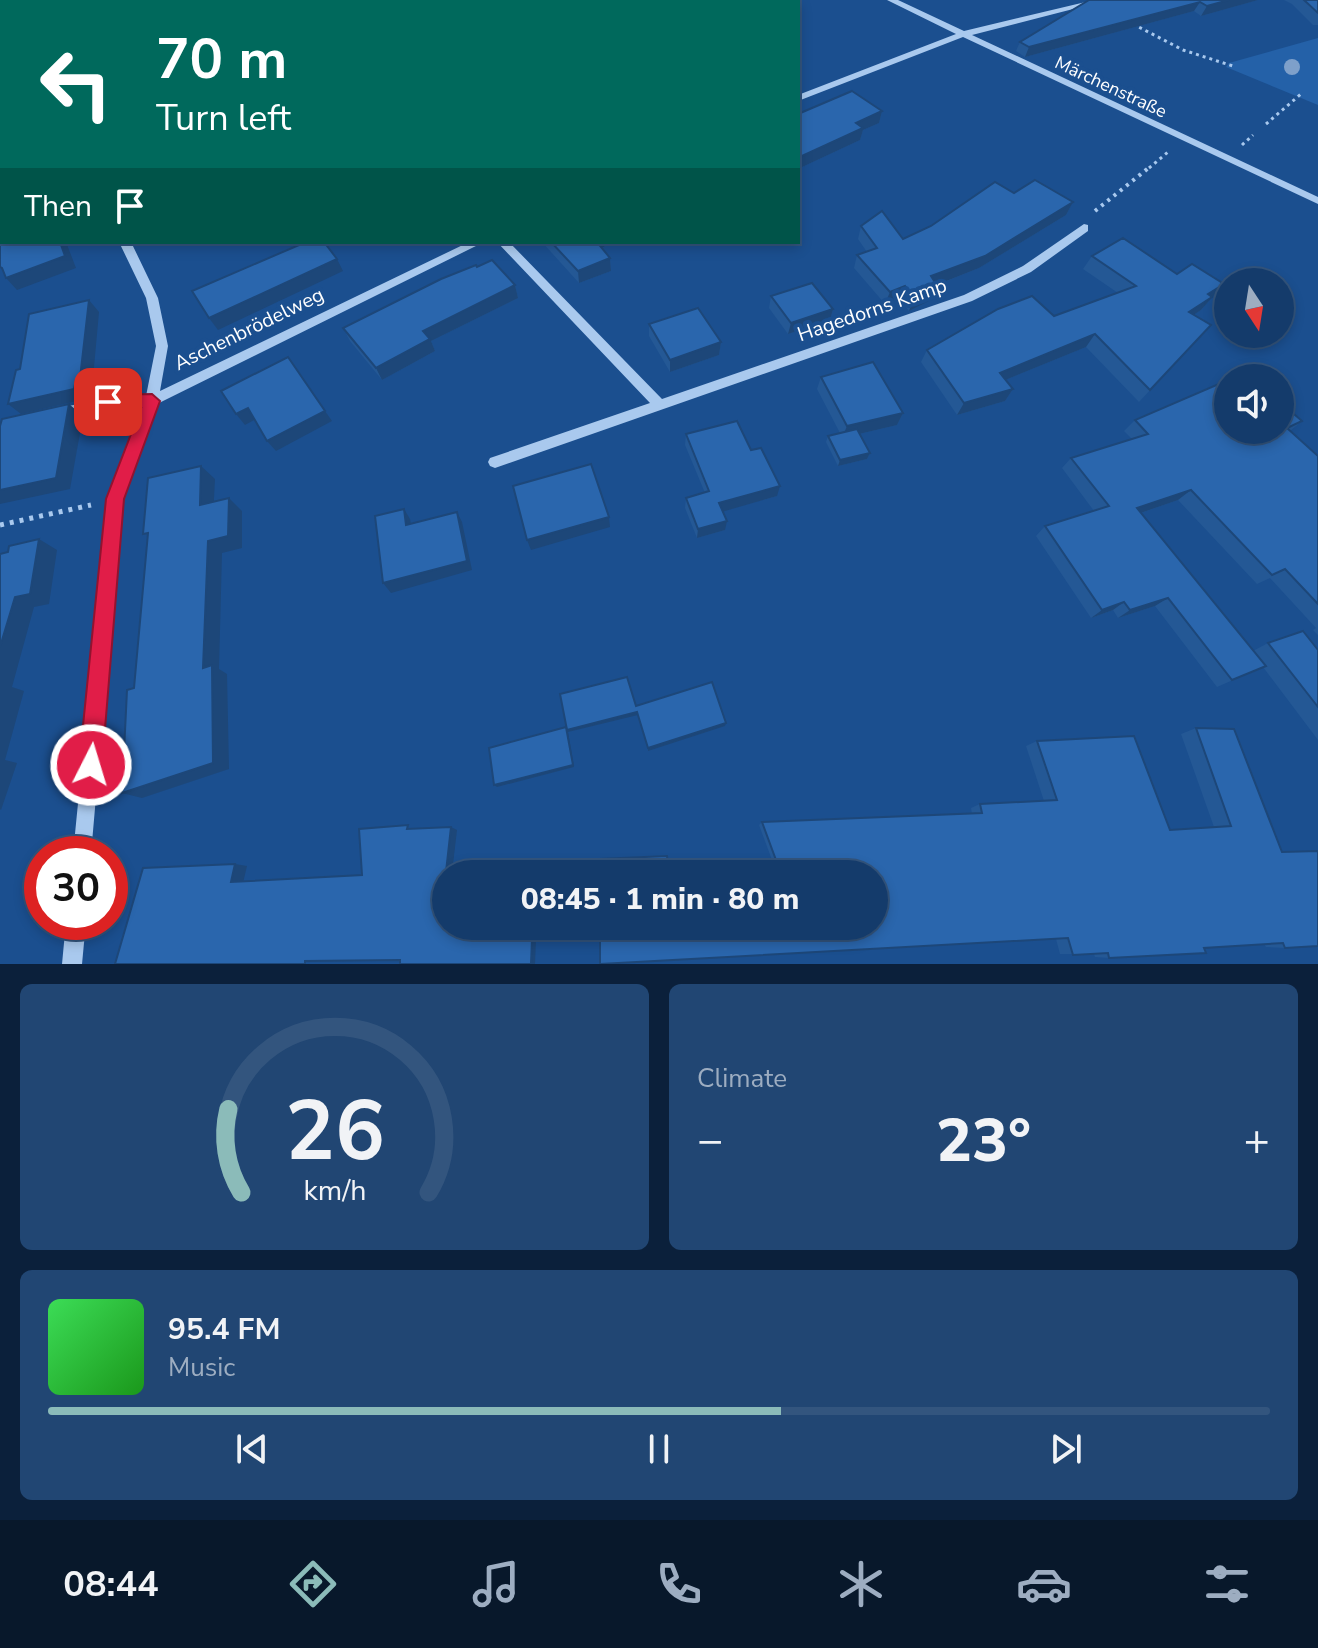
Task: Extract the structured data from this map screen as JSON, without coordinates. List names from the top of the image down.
{
  "streets": {
    "street": ["Märchenstraße", "Hagedorns Kamp", "Aschenbrödelweg"]
  },
  "north": "bottom",
  "page": {
    "turn": ["70 m", "Turn left"],
    "then": "Then",
    "limit": "30",
    "trip": "08:45 · 1 min · 80 m",
    "tile": "Climate",
    "heat": ["−", "23°", "+"],
    "song": ["95.4 FM", "Music"],
    "tabs": "08:44",
    "gauge": ["26", "km/h"]
  }
}
